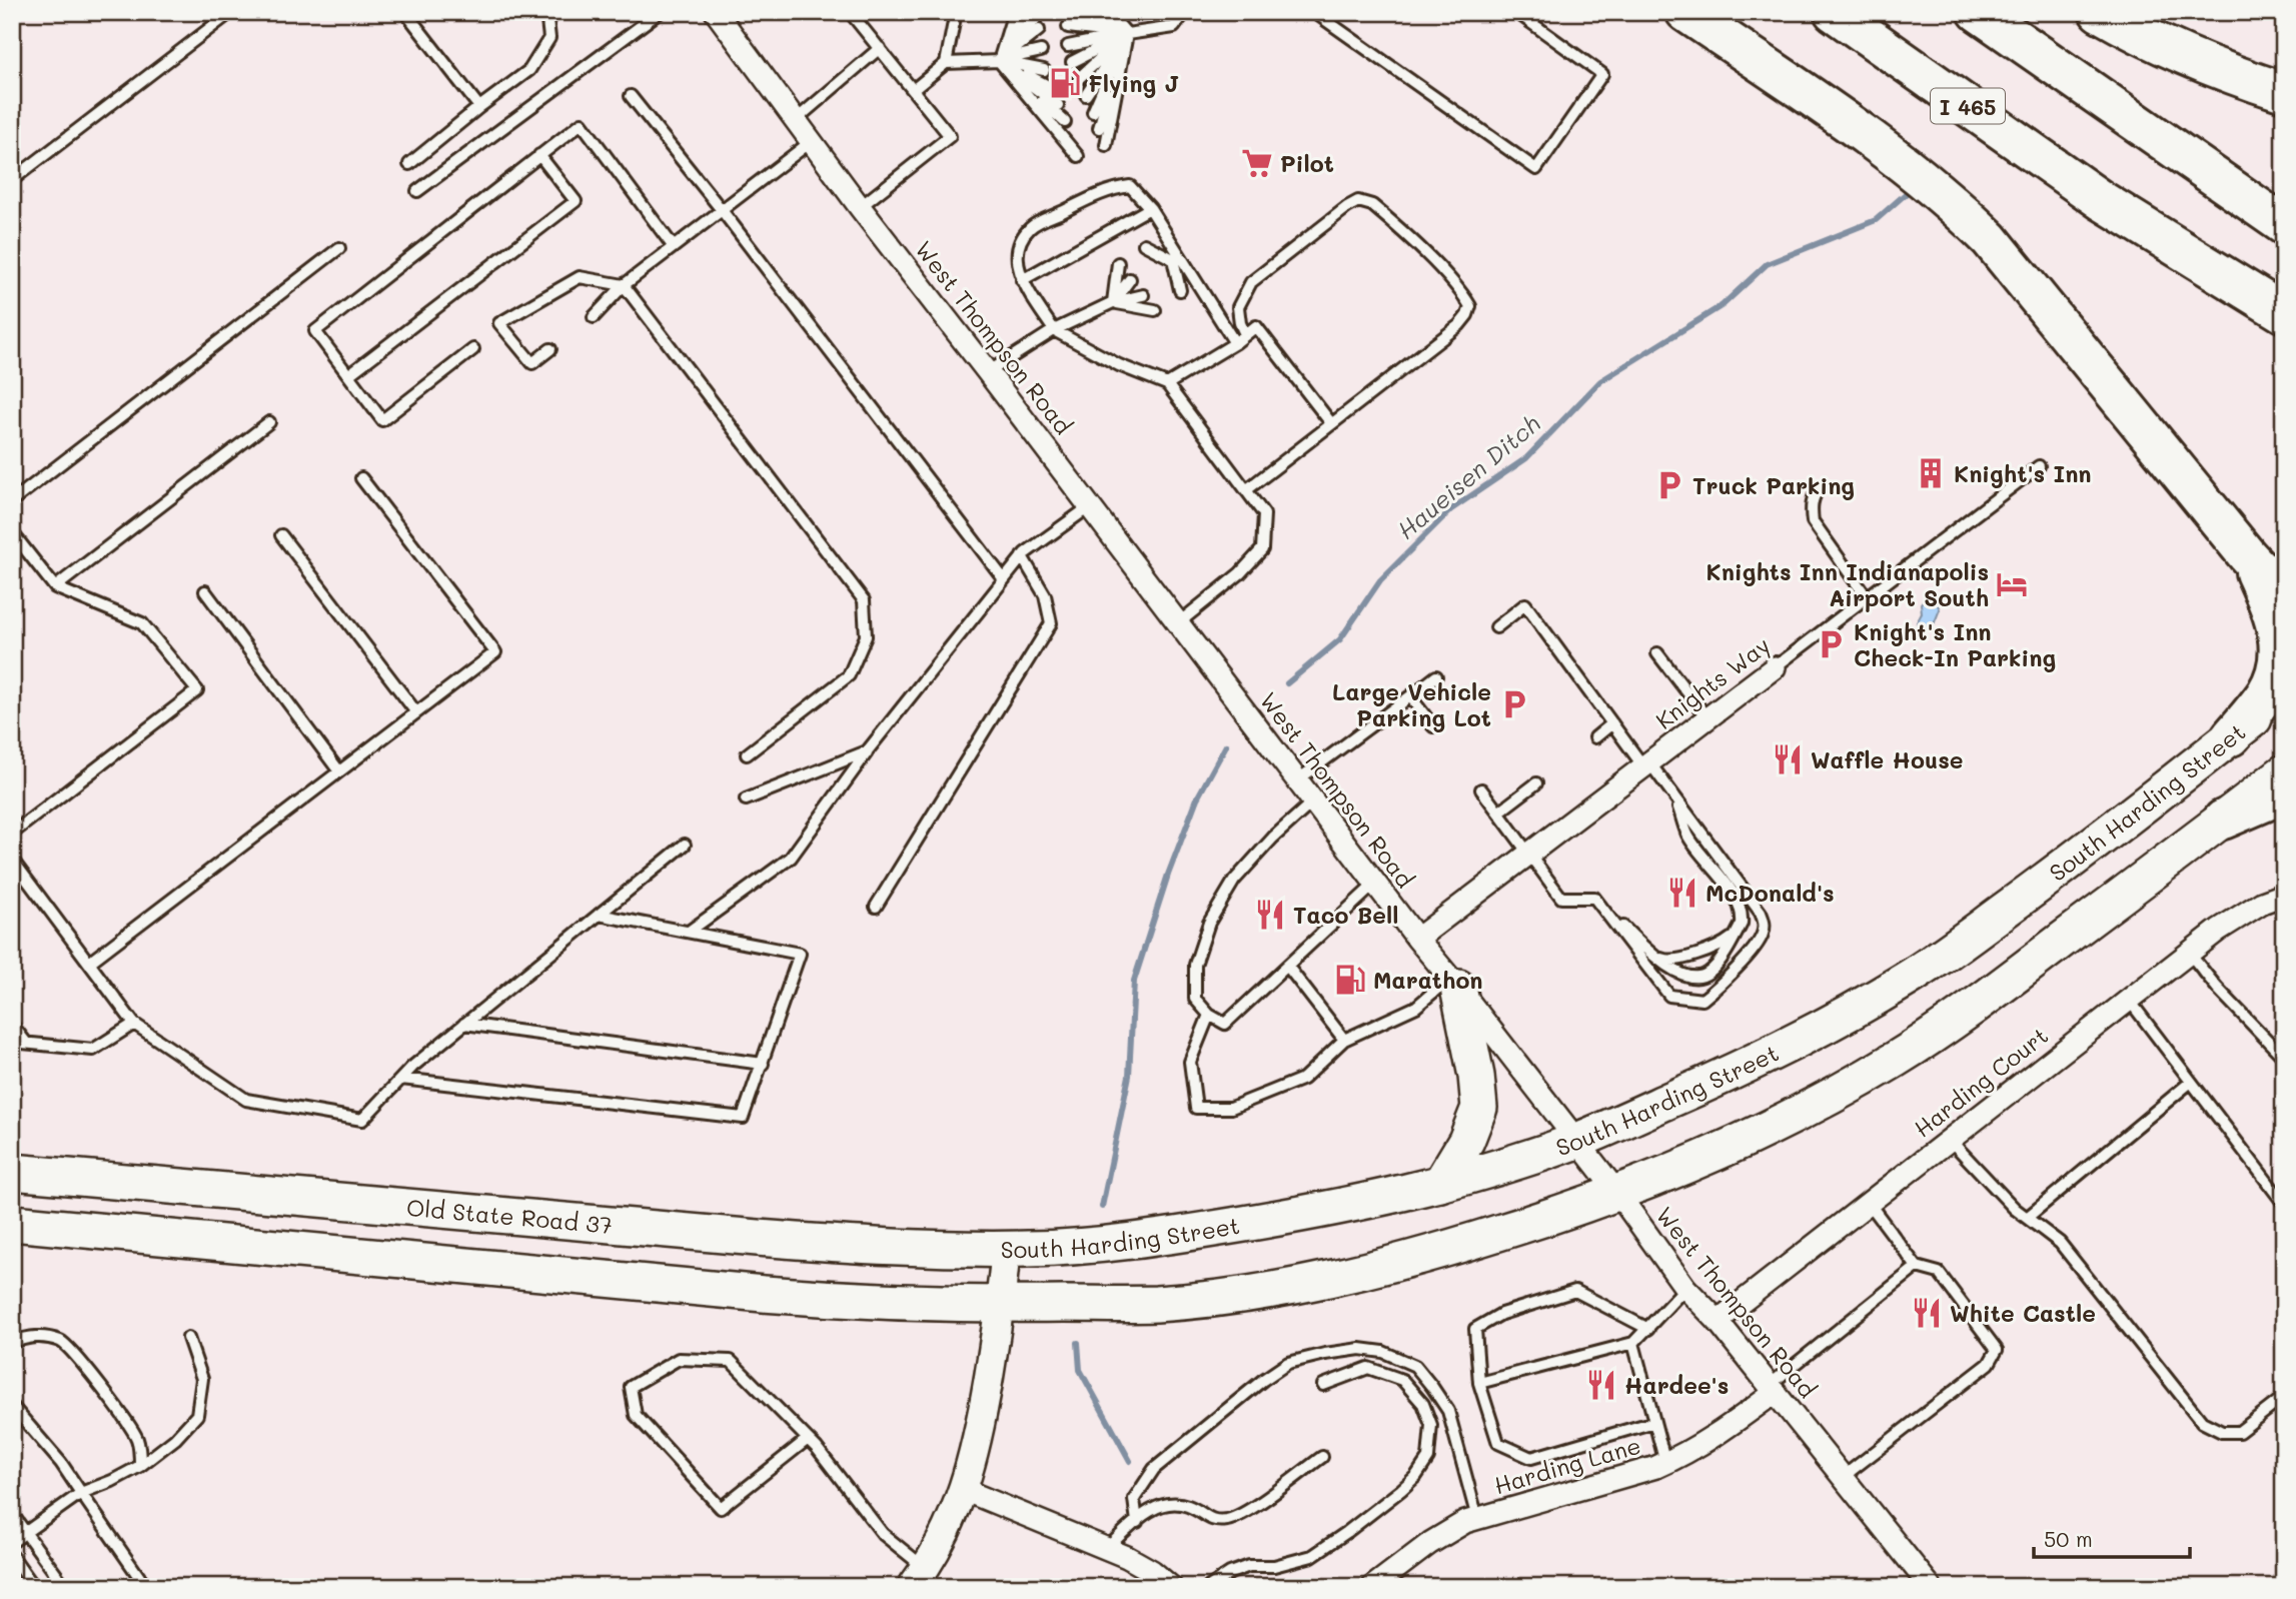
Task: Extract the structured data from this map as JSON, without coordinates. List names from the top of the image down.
{
  "streets": {
    "highway": ["I 465"],
    "main road": ["South Harding Street", "Old State Road 37"],
    "street": [
      "West Thompson Road",
      "Knights Way",
      "Harding Court",
      "Harding Lane"
    ]
  },
  "crossings": [
    ["West Thompson Road", "Knights Way"],
    ["West Thompson Road", "South Harding Street"],
    ["West Thompson Road", "Harding Court"],
    ["West Thompson Road", "Harding Lane"],
    ["South Harding Street", "Old State Road 37"]
  ],
  "water": ["Haueisen Ditch"],
  "places": {
    "fuel station": ["Flying J", "Marathon"],
    "supermarket": ["Pilot"],
    "building": ["Knight's Inn"],
    "parking": ["Truck Parking", "Knight's Inn Check-In Parking", "Large Vehicle Parking Lot"],
    "hotel": ["Knights Inn Indianapolis Airport South"],
    "restaurant": [
      "Waffle House",
      "McDonald's",
      "Taco Bell",
      "White Castle",
      "Hardee's"
    ]
  },
  "scale_bar": "50 m"
}
